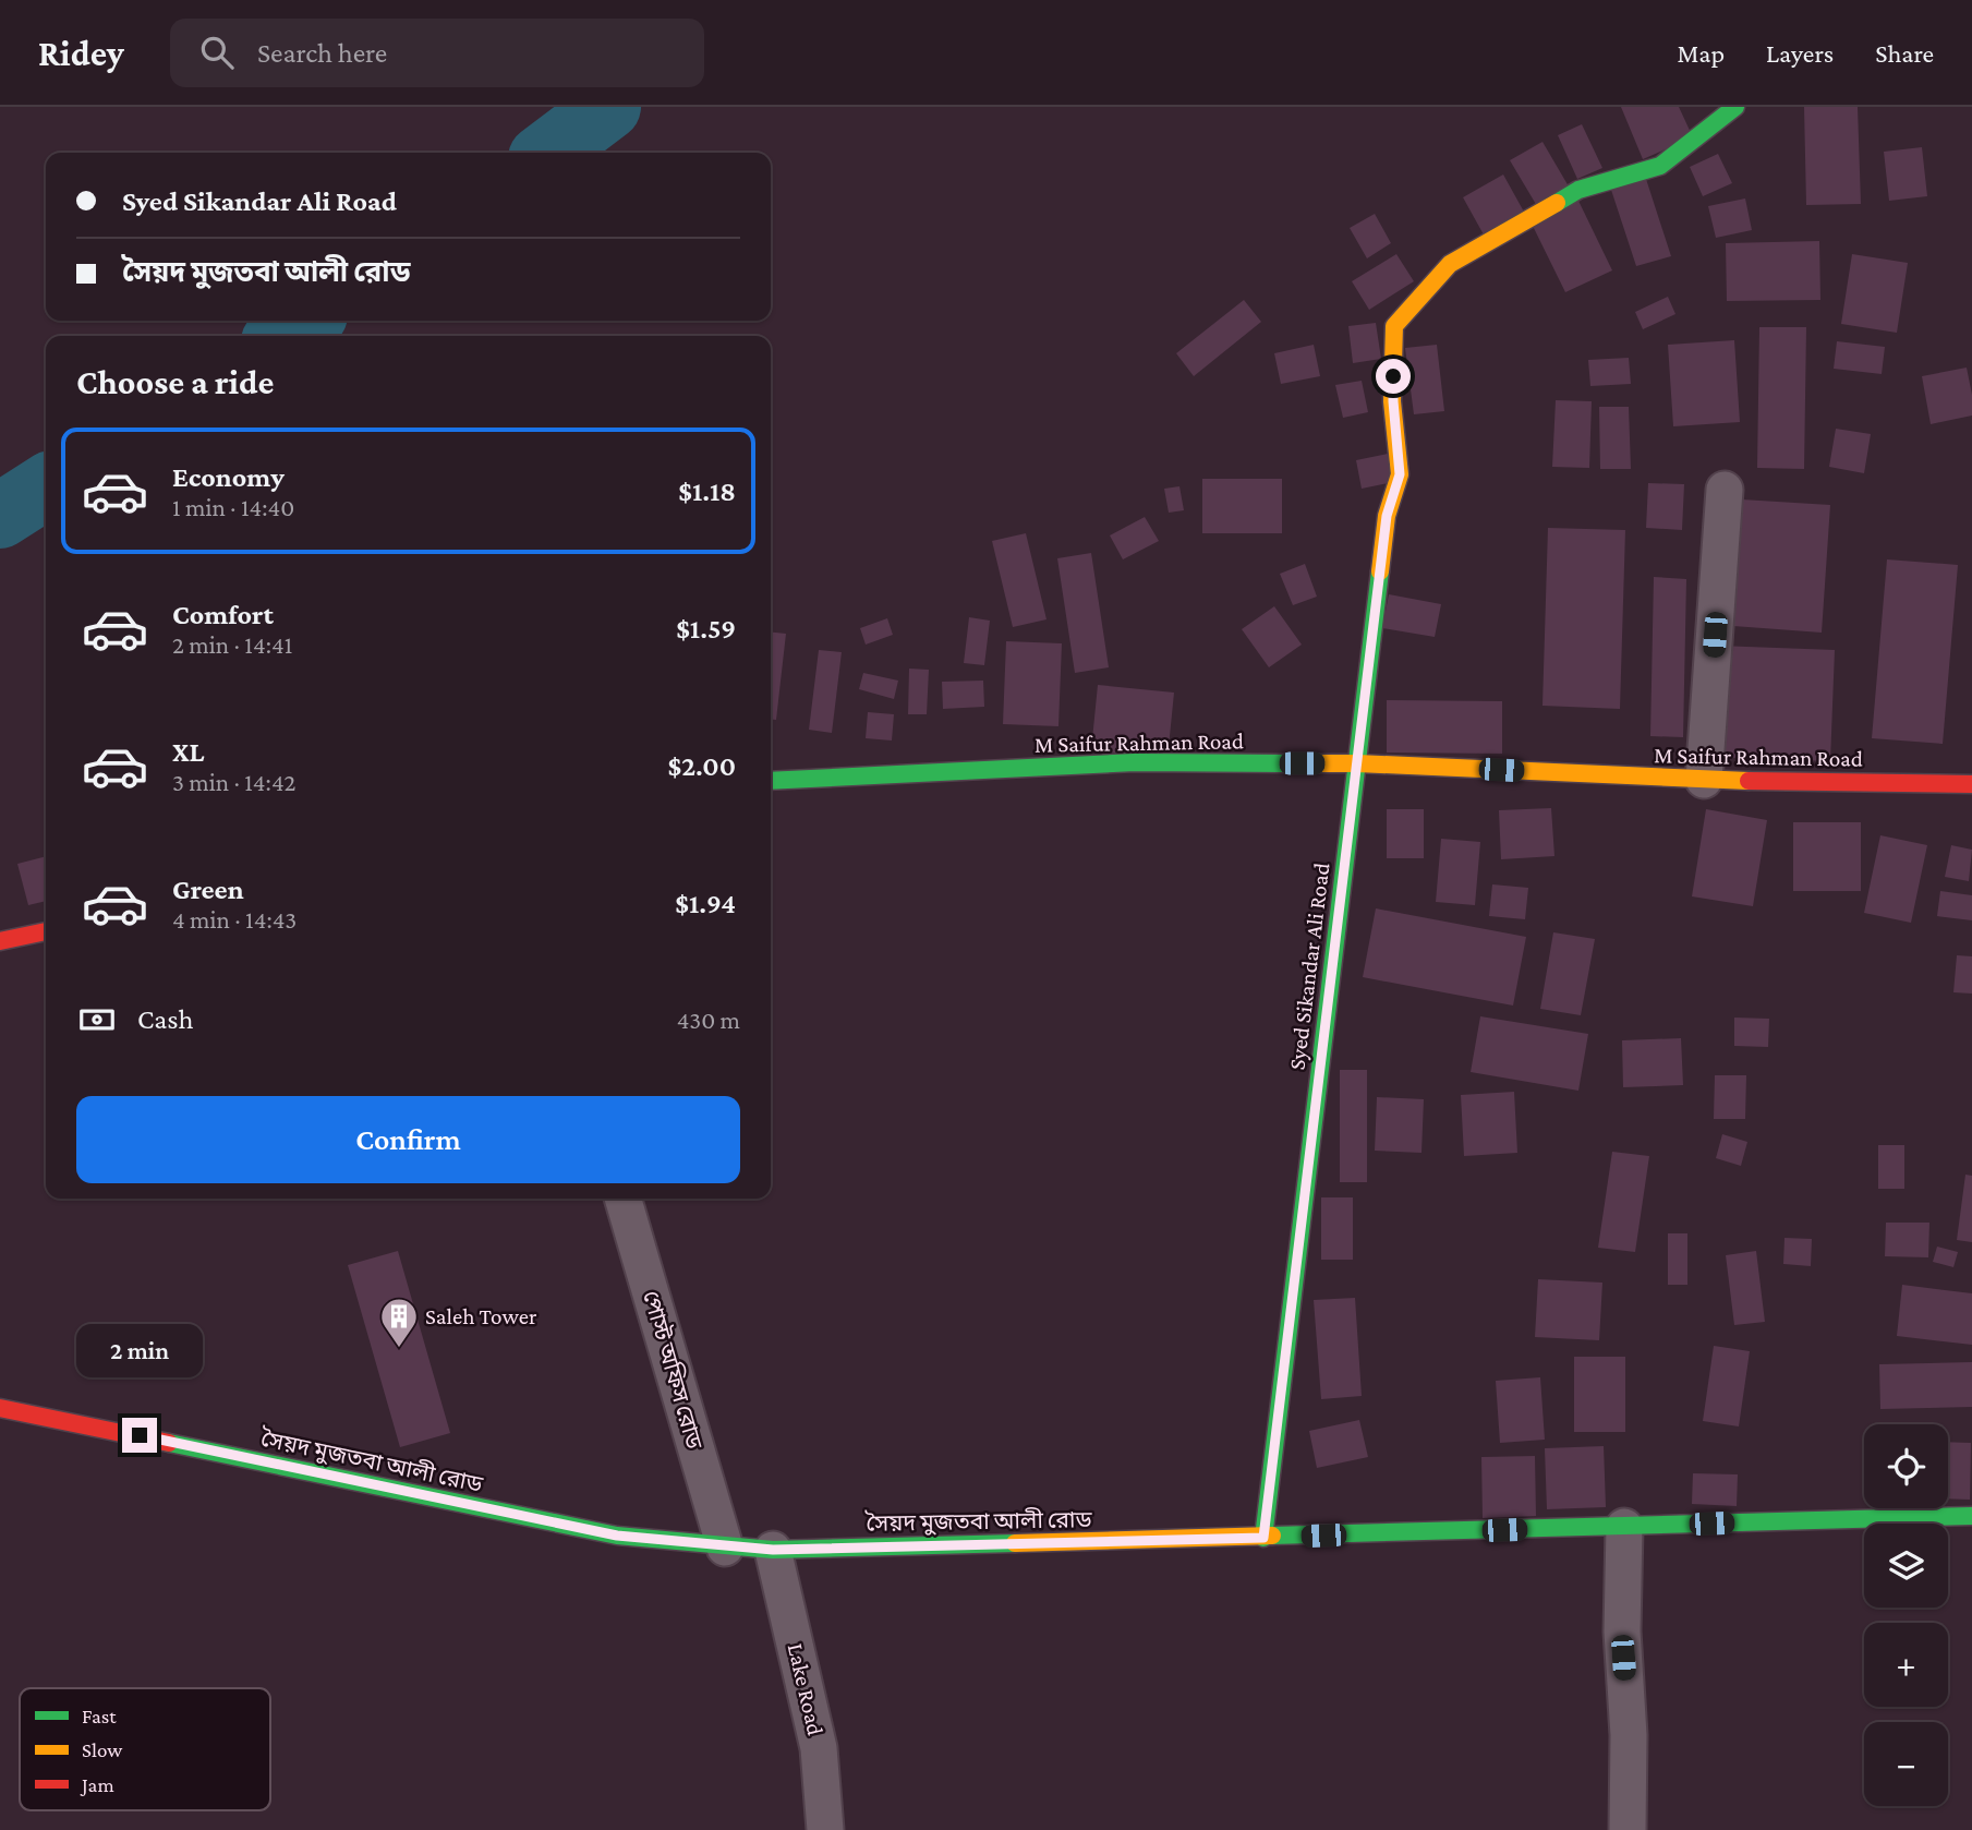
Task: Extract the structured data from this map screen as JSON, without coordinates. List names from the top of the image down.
{
  "streets": {
    "street": [
      "M Saifur Rahman Road",
      "Syed Sikandar Ali Road",
      "পোস্ট অফিস রোড",
      "সৈয়দ মুজতবা আলী রোড",
      "Lake Road"
    ]
  },
  "crossings": [
    ["M Saifur Rahman Road", "Syed Sikandar Ali Road"],
    ["Syed Sikandar Ali Road", "সৈয়দ মুজতবা আলী রোড"],
    ["পোস্ট অফিস রোড", "সৈয়দ মুজতবা আলী রোড"],
    ["সৈয়দ মুজতবা আলী রোড", "Lake Road"]
  ],
  "places": {
    "building": ["Saleh Tower"]
  },
  "legend": ["Fast", "Slow", "Jam"],
  "page": {
    "header": "Ridey",
    "search": "Search here",
    "nav": ["Map", "Layers", "Share"],
    "banner": ["Syed Sikandar Ali Road", "সৈয়দ মুজতবা আলী রোড"],
    "heading": "Choose a ride",
    "list": [
      {
        "name": "Economy",
        "note": "1 min · 14:40",
        "value": "$1.18"
      },
      {
        "name": "Comfort",
        "note": "2 min · 14:41",
        "value": "$1.59"
      },
      {
        "name": "XL",
        "note": "3 min · 14:42",
        "value": "$2.00"
      },
      {
        "name": "Green",
        "note": "4 min · 14:43",
        "value": "$1.94"
      }
    ],
    "pay": ["Cash", "430 m"],
    "buttons": "Confirm",
    "bubble": "2 min",
    "map_buttons": ["+", "−"]
  }
}
